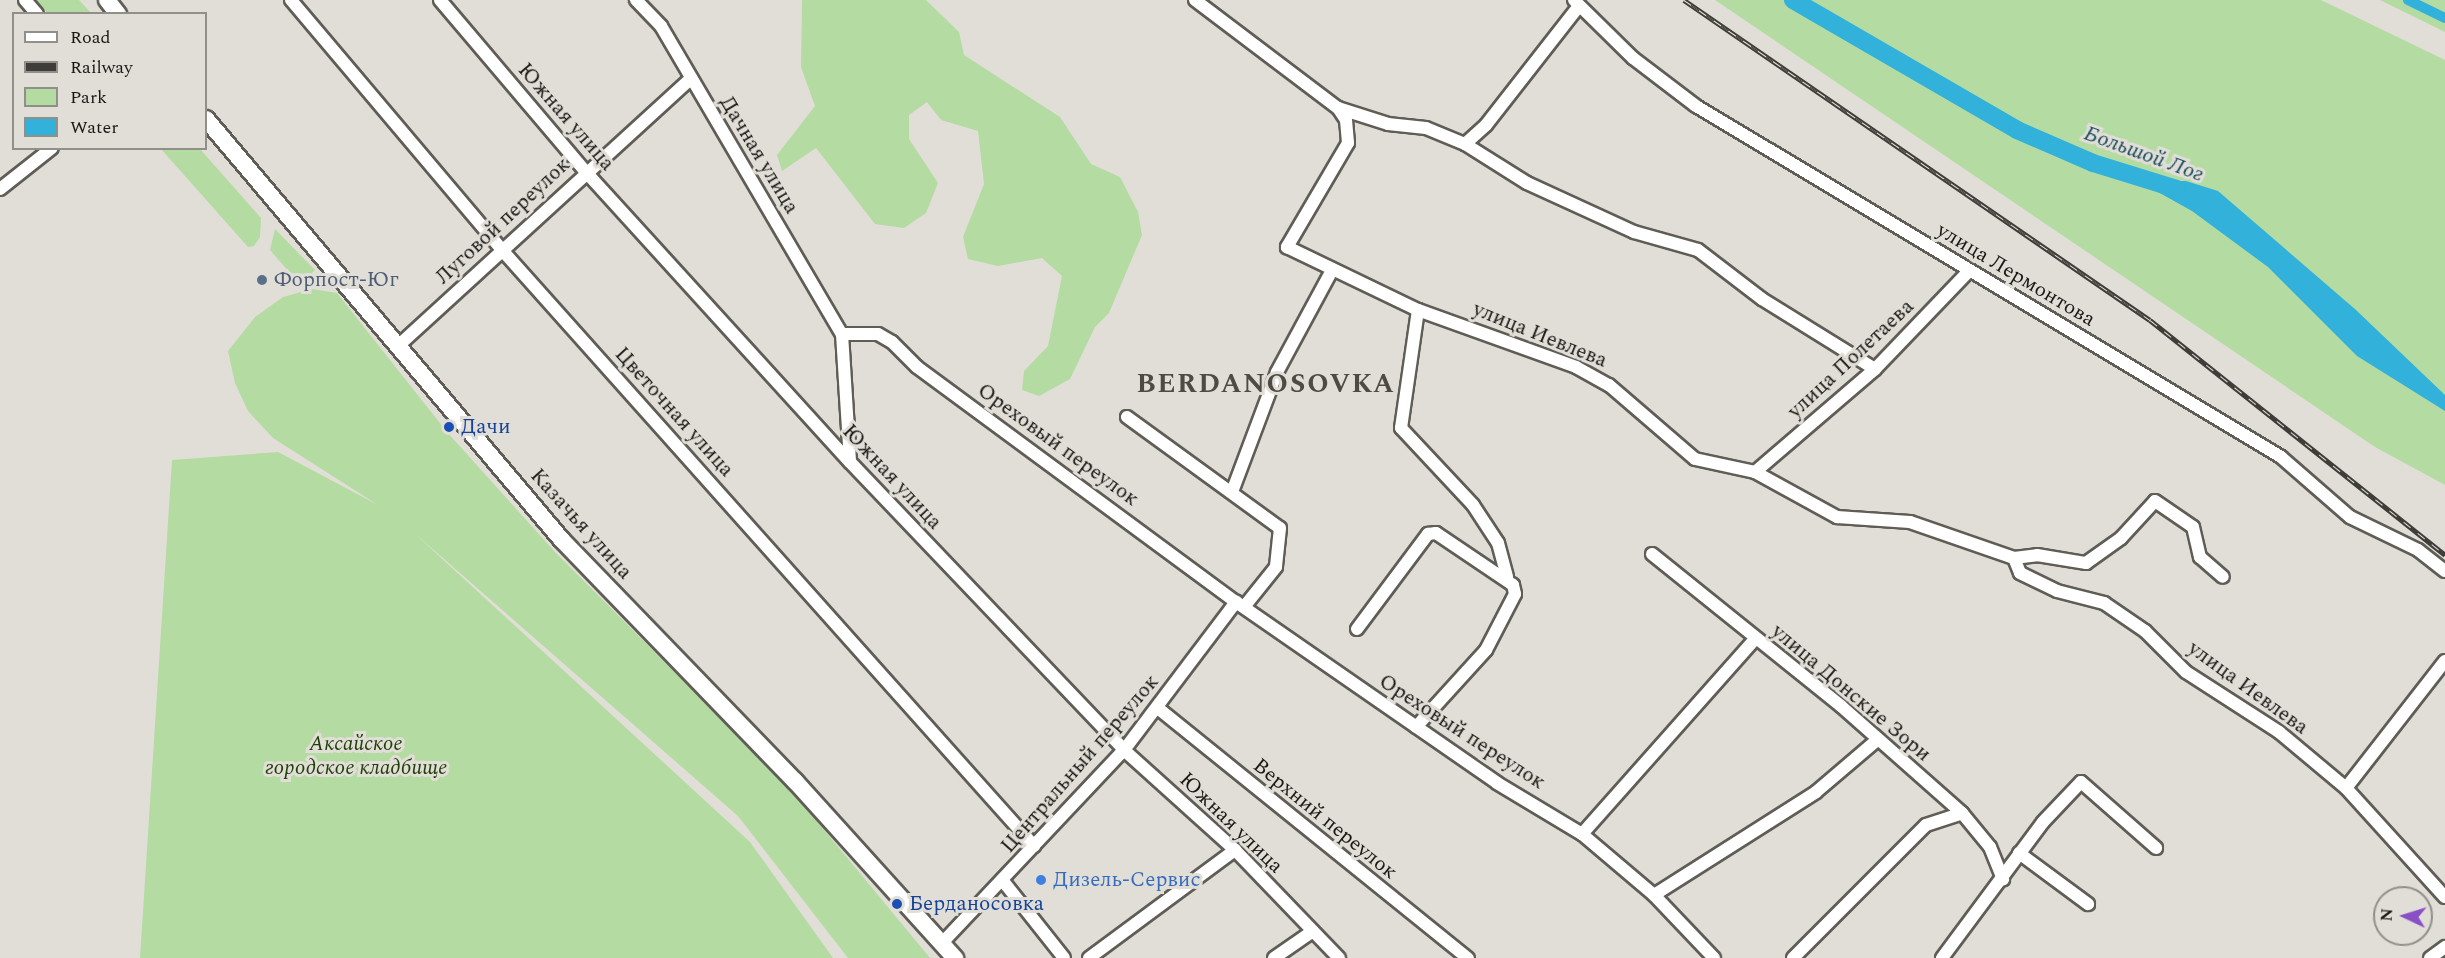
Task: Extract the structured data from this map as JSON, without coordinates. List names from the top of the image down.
{
  "streets": {
    "main road": ["Казачья улица"],
    "street": [
      "Южная улица",
      "Дачная улица",
      "Луговой переулок",
      "улица Лермонтова",
      "улица Иевлева",
      "улица Полетаева",
      "Цветочная улица",
      "Ореховый переулок",
      "улица Донские Зори",
      "Центральный переулок",
      "Верхний переулок"
    ]
  },
  "crossings": [
    ["Южная улица", "Луговой переулок"],
    ["Южная улица", "Центральный переулок"],
    ["Дачная улица", "Луговой переулок"],
    ["Дачная улица", "Ореховый переулок"],
    ["Луговой переулок", "Цветочная улица"],
    ["Луговой переулок", "Казачья улица"],
    ["улица Лермонтова", "улица Полетаева"],
    ["улица Иевлева", "улица Полетаева"],
    ["Цветочная улица", "Центральный переулок"],
    ["Ореховый переулок", "Центральный переулок"],
    ["Казачья улица", "Центральный переулок"],
    ["Центральный переулок", "Верхний переулок"]
  ],
  "districts": ["BERDANOSOVKA"],
  "water": ["Большой Лог"],
  "parks": ["Аксайское городское кладбище"],
  "places": [
    "Форпост-Юг",
    "Дачи",
    "Дизель-Сервис",
    "Берданосовка"
  ],
  "legend": [
    "Road",
    "Railway",
    "Park",
    "Water"
  ],
  "north": "left"
}
